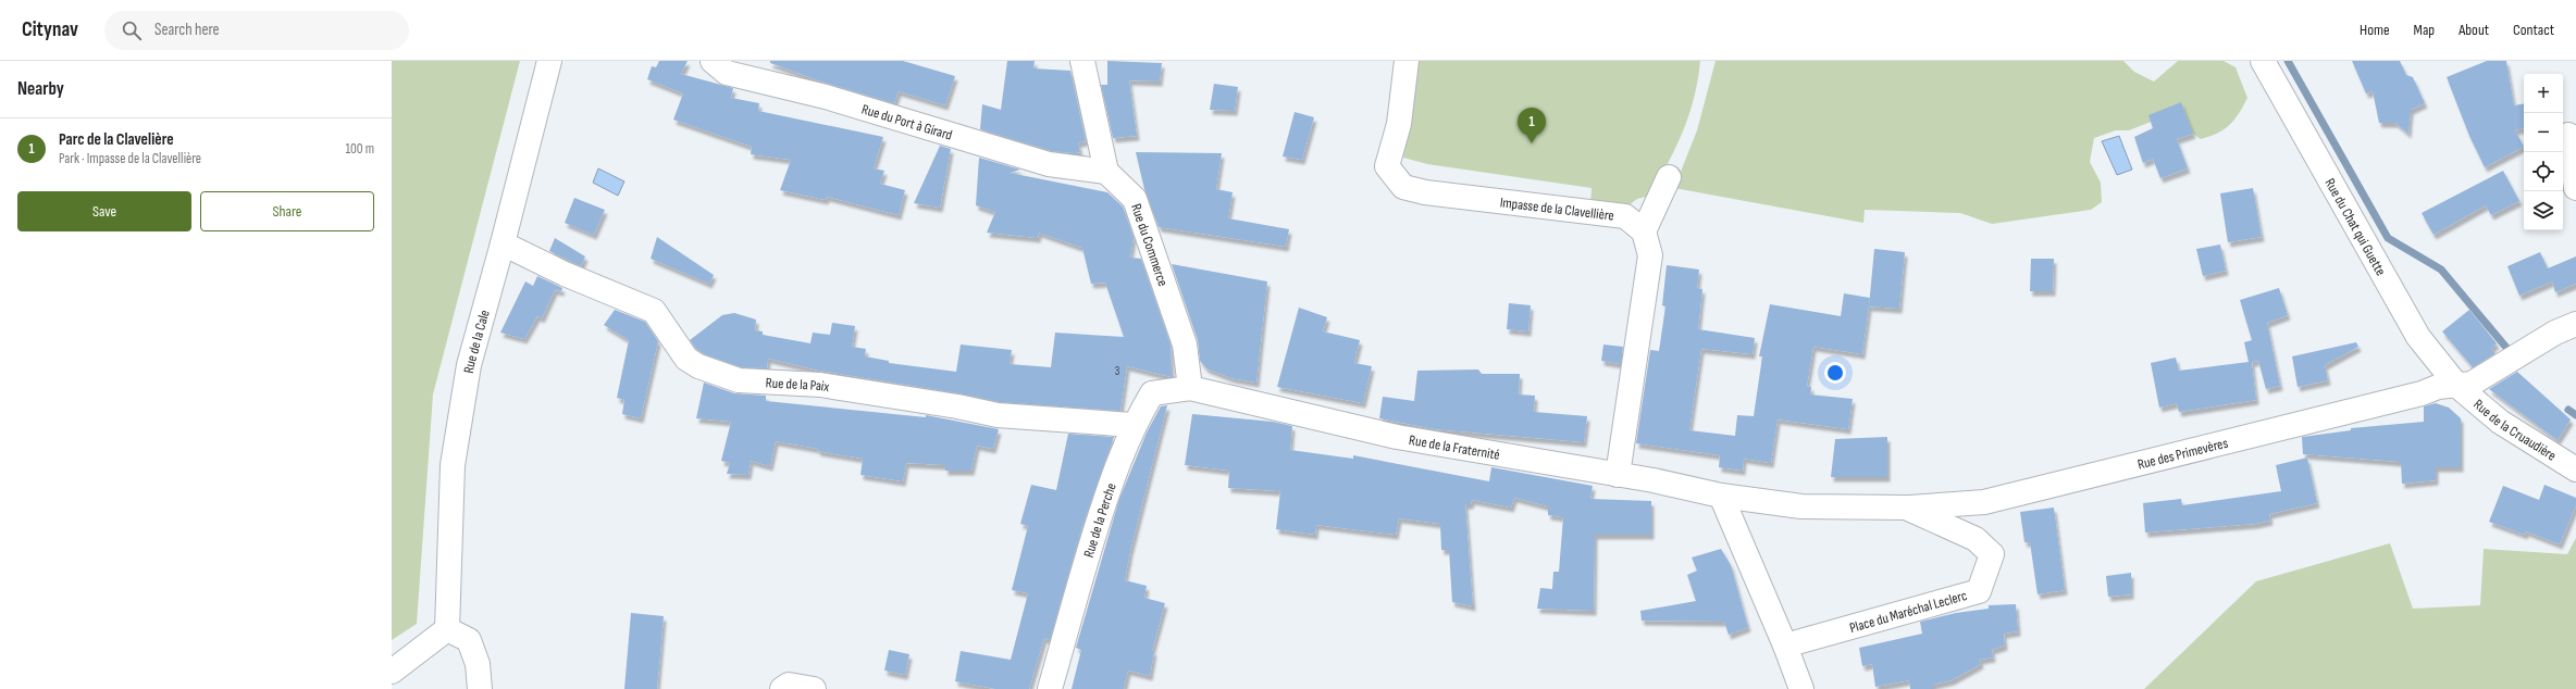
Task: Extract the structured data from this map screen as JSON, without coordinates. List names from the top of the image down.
{
  "streets": {
    "street": [
      "Rue du Port à Girard",
      "Impasse de la Clavellière",
      "Rue du Chat qui Guette",
      "Rue du Commerce",
      "Rue de la Cale",
      "Rue de la Paix",
      "Rue de la Cruaudière",
      "Rue de la Fraternité",
      "Rue des Primevères",
      "Rue de la Perche",
      "Place du Maréchal Leclerc"
    ]
  },
  "crossings": [
    ["Rue du Port à Girard", "Rue du Commerce"],
    ["Rue du Chat qui Guette", "Rue de la Cruaudière"],
    ["Rue du Chat qui Guette", "Rue des Primevères"],
    ["Rue du Commerce", "Rue de la Fraternité"],
    ["Rue du Commerce", "Rue de la Perche"],
    ["Rue de la Cale", "Rue de la Paix"],
    ["Rue de la Paix", "Rue de la Perche"],
    ["Rue de la Cruaudière", "Rue des Primevères"],
    ["Rue de la Fraternité", "Rue de la Perche"],
    ["Rue de la Fraternité", "Place du Maréchal Leclerc"],
    ["Rue des Primevères", "Place du Maréchal Leclerc"]
  ],
  "house_numbers": ["3"],
  "page": {
    "header": "Citynav",
    "search": "Search here",
    "nav": [
      "Home",
      "Map",
      "About",
      "Contact"
    ],
    "heading": "Nearby",
    "map_buttons": ["+", "−"],
    "pins": "1",
    "list": [
      {
        "mark": "1",
        "name": "Parc de la Clavelière",
        "note": "Park · Impasse de la Clavellière",
        "value": "100 m"
      }
    ],
    "buttons": ["Save", "Share"]
  }
}
